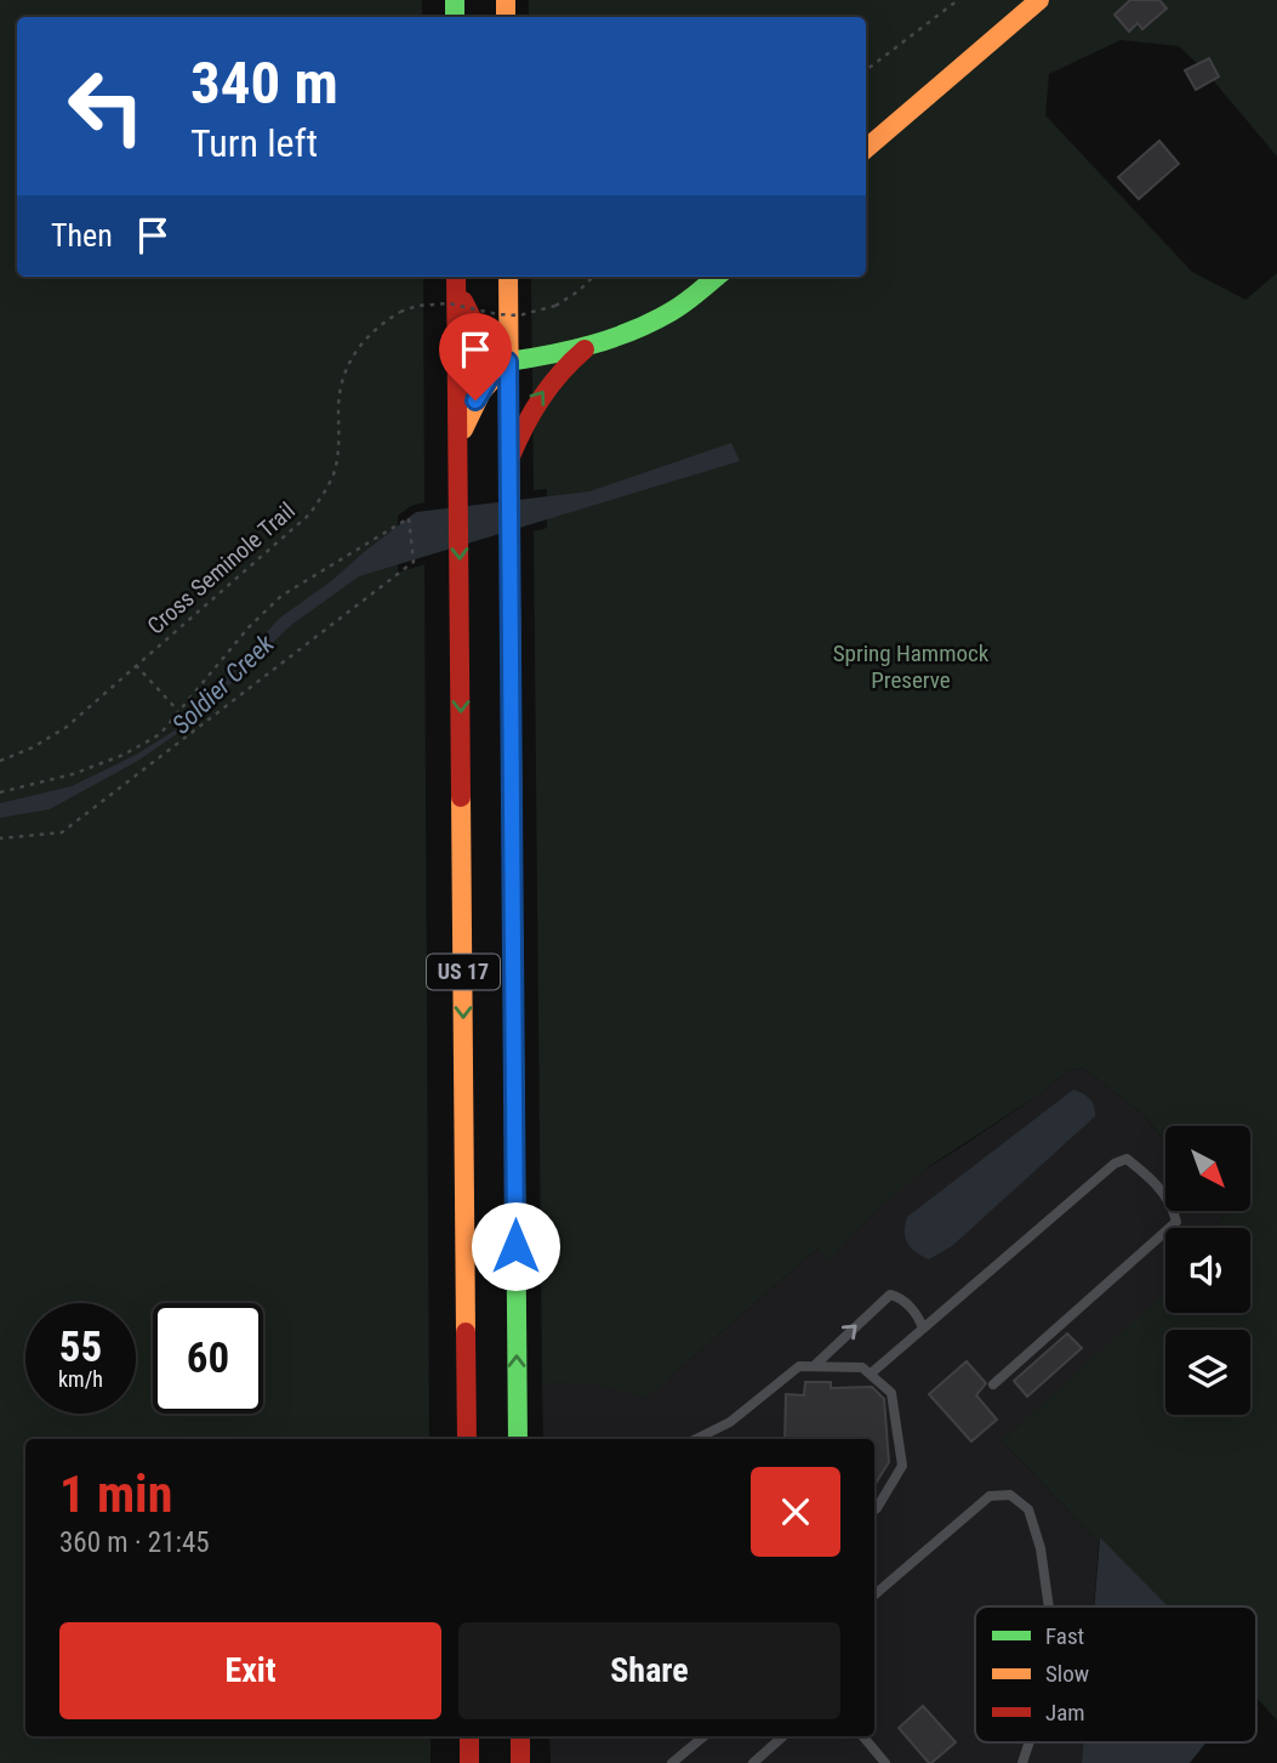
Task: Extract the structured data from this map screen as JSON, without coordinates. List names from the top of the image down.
{
  "streets": {
    "main road": ["US 17"],
    "path": ["Cross Seminole Trail"]
  },
  "water": ["Soldier Creek"],
  "parks": ["Spring Hammock Preserve"],
  "legend": ["Fast", "Slow", "Jam"],
  "north": "bottom right",
  "page": {
    "turn": ["340 m", "Turn left"],
    "then": "Then",
    "speed": "55 km/h",
    "limit": "60",
    "heading": ["1 min", "360 m · 21:45"],
    "buttons": ["Exit", "Share"]
  }
}
